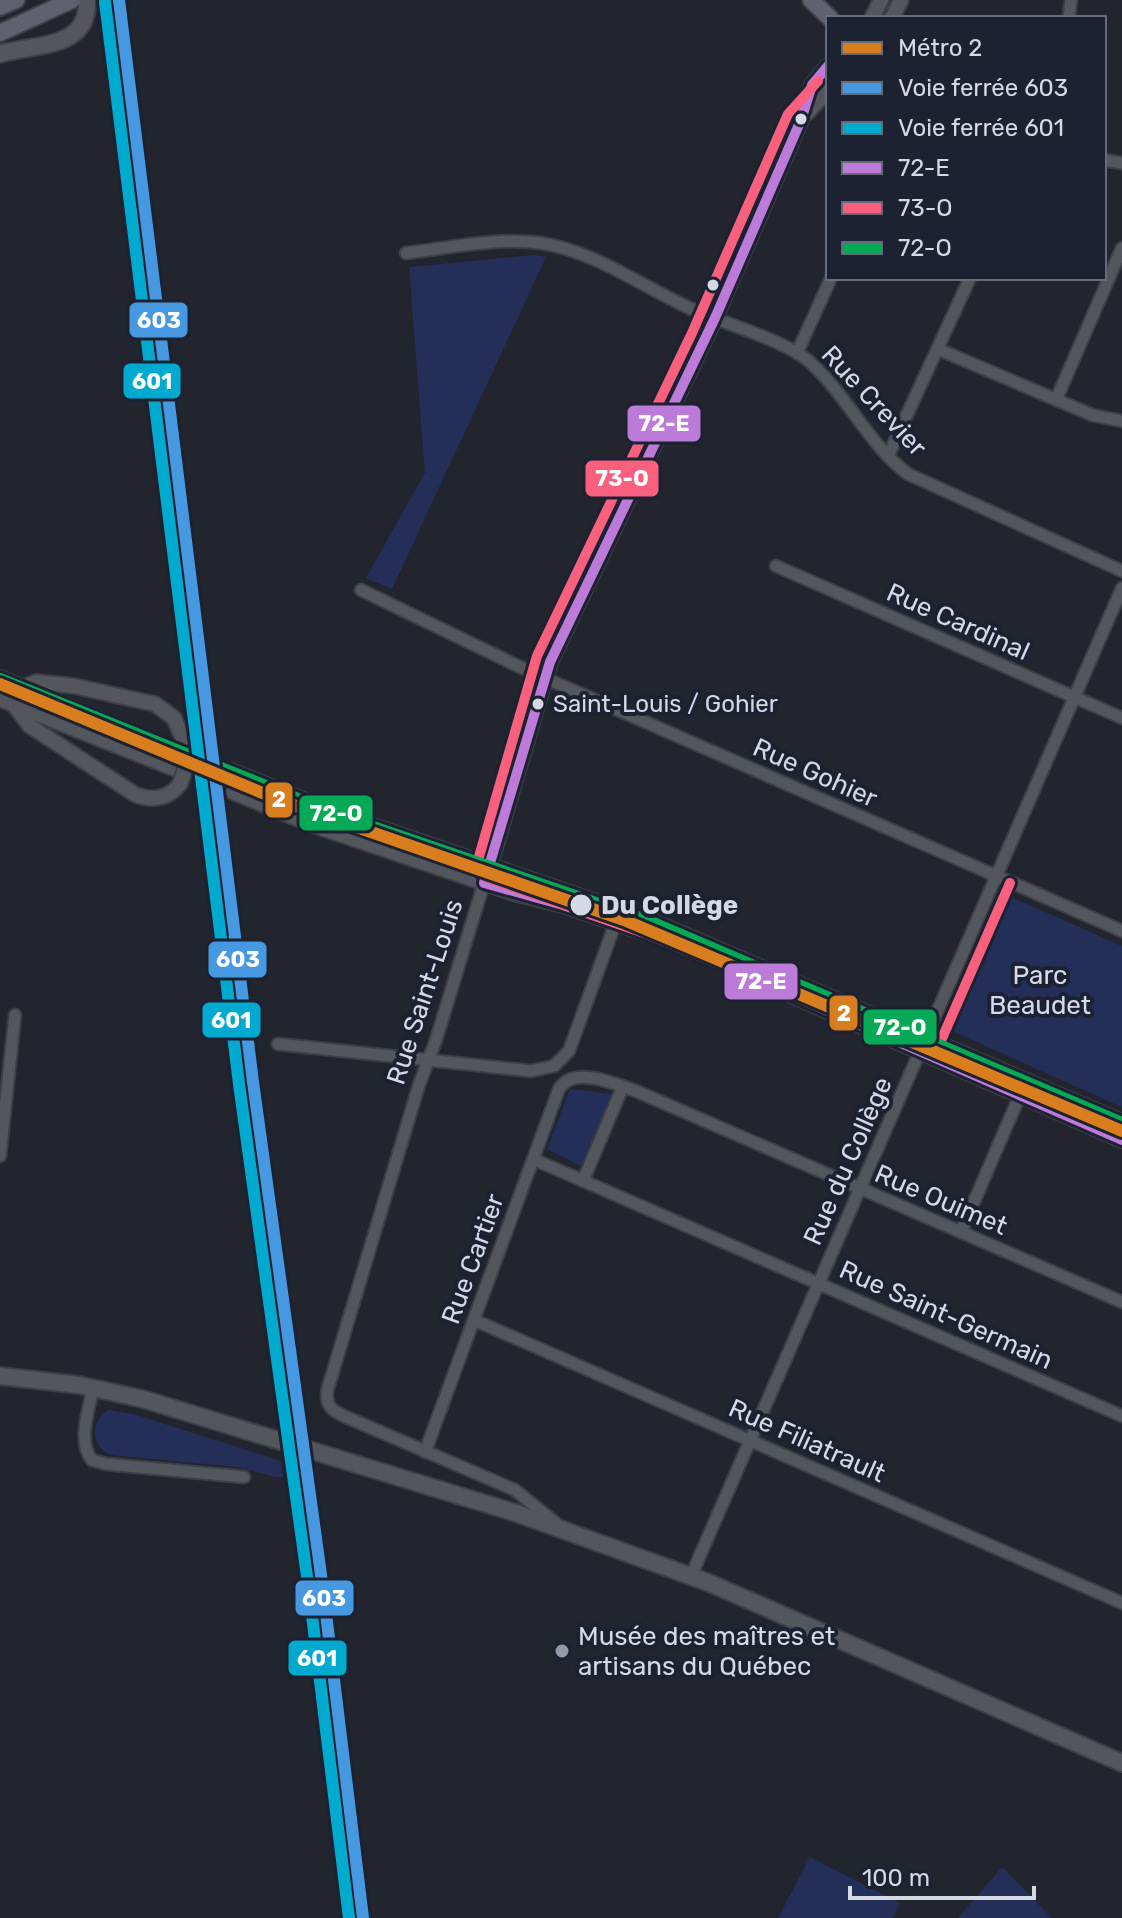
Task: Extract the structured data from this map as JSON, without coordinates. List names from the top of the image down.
{
  "streets": {
    "street": [
      "Rue Crevier",
      "Rue Cardinal",
      "Rue Gohier",
      "Rue Saint-Louis",
      "Rue du Collège",
      "Rue Ouimet",
      "Rue Cartier",
      "Rue Saint-Germain",
      "Rue Filiatrault"
    ]
  },
  "crossings": [
    ["Rue Crevier", "Rue Saint-Louis"],
    ["Rue Cardinal", "Rue du Collège"],
    ["Rue Gohier", "Rue Saint-Louis"],
    ["Rue Gohier", "Rue du Collège"],
    ["Rue Saint-Louis", "Rue Cartier"],
    ["Rue du Collège", "Rue Ouimet"],
    ["Rue du Collège", "Rue Saint-Germain"],
    ["Rue du Collège", "Rue Filiatrault"],
    ["Rue Ouimet", "Rue Cartier"],
    ["Rue Cartier", "Rue Saint-Germain"],
    ["Rue Cartier", "Rue Filiatrault"]
  ],
  "parks": ["Parc Beaudet"],
  "places": ["Saint-Louis / Gohier", "Du Collège", "Musée des maîtres et artisans du Québec"],
  "lines": [
    "rail line 603",
    "rail line 601",
    "transit line 72-E",
    "transit line 73-O",
    "transit line 72-O",
    "metro line 2"
  ],
  "legend": [
    "Métro 2",
    "Voie ferrée 603",
    "Voie ferrée 601",
    "72-E",
    "73-O",
    "72-O"
  ],
  "scale_bar": "100 m"
}
